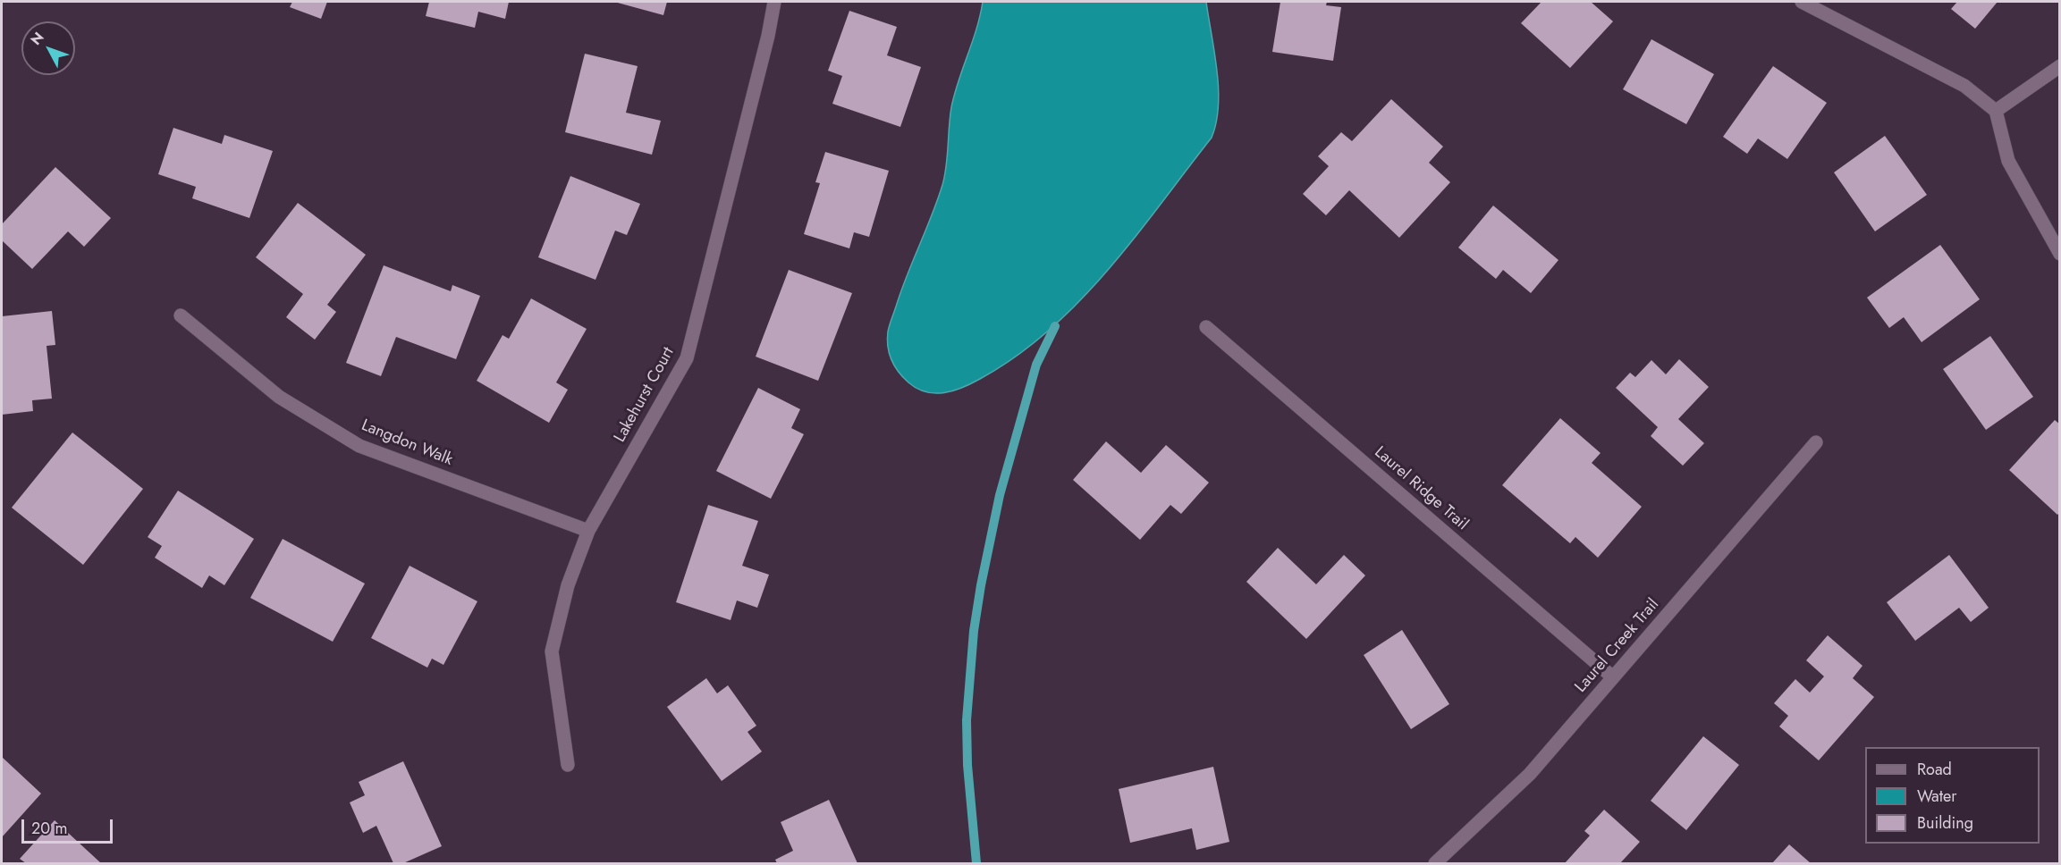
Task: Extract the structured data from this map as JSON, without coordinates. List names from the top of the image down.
{
  "streets": {
    "street": [
      "Lakehurst Court",
      "Langdon Walk",
      "Laurel Ridge Trail",
      "Laurel Creek Trail"
    ]
  },
  "crossings": [
    ["Lakehurst Court", "Langdon Walk"],
    ["Laurel Ridge Trail", "Laurel Creek Trail"]
  ],
  "legend": ["Road", "Water", "Building"],
  "scale_bar": "20 m",
  "north": "top left"
}
